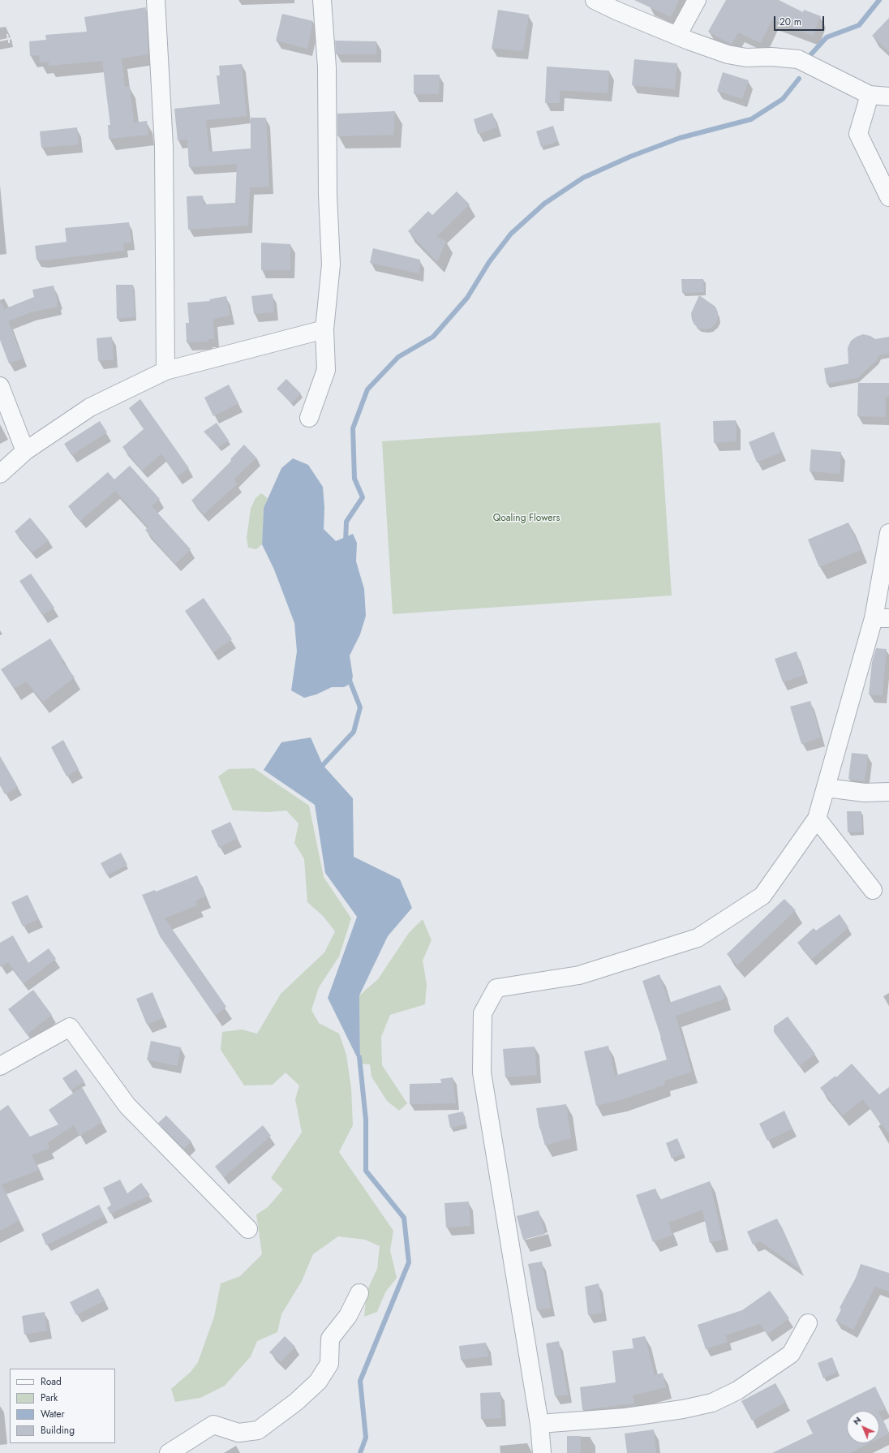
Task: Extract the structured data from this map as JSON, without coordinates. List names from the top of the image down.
{
  "parks": ["Qoaling Flowers"],
  "legend": [
    "Road",
    "Park",
    "Water",
    "Building"
  ],
  "scale_bar": "20 m",
  "north": "top left"
}
